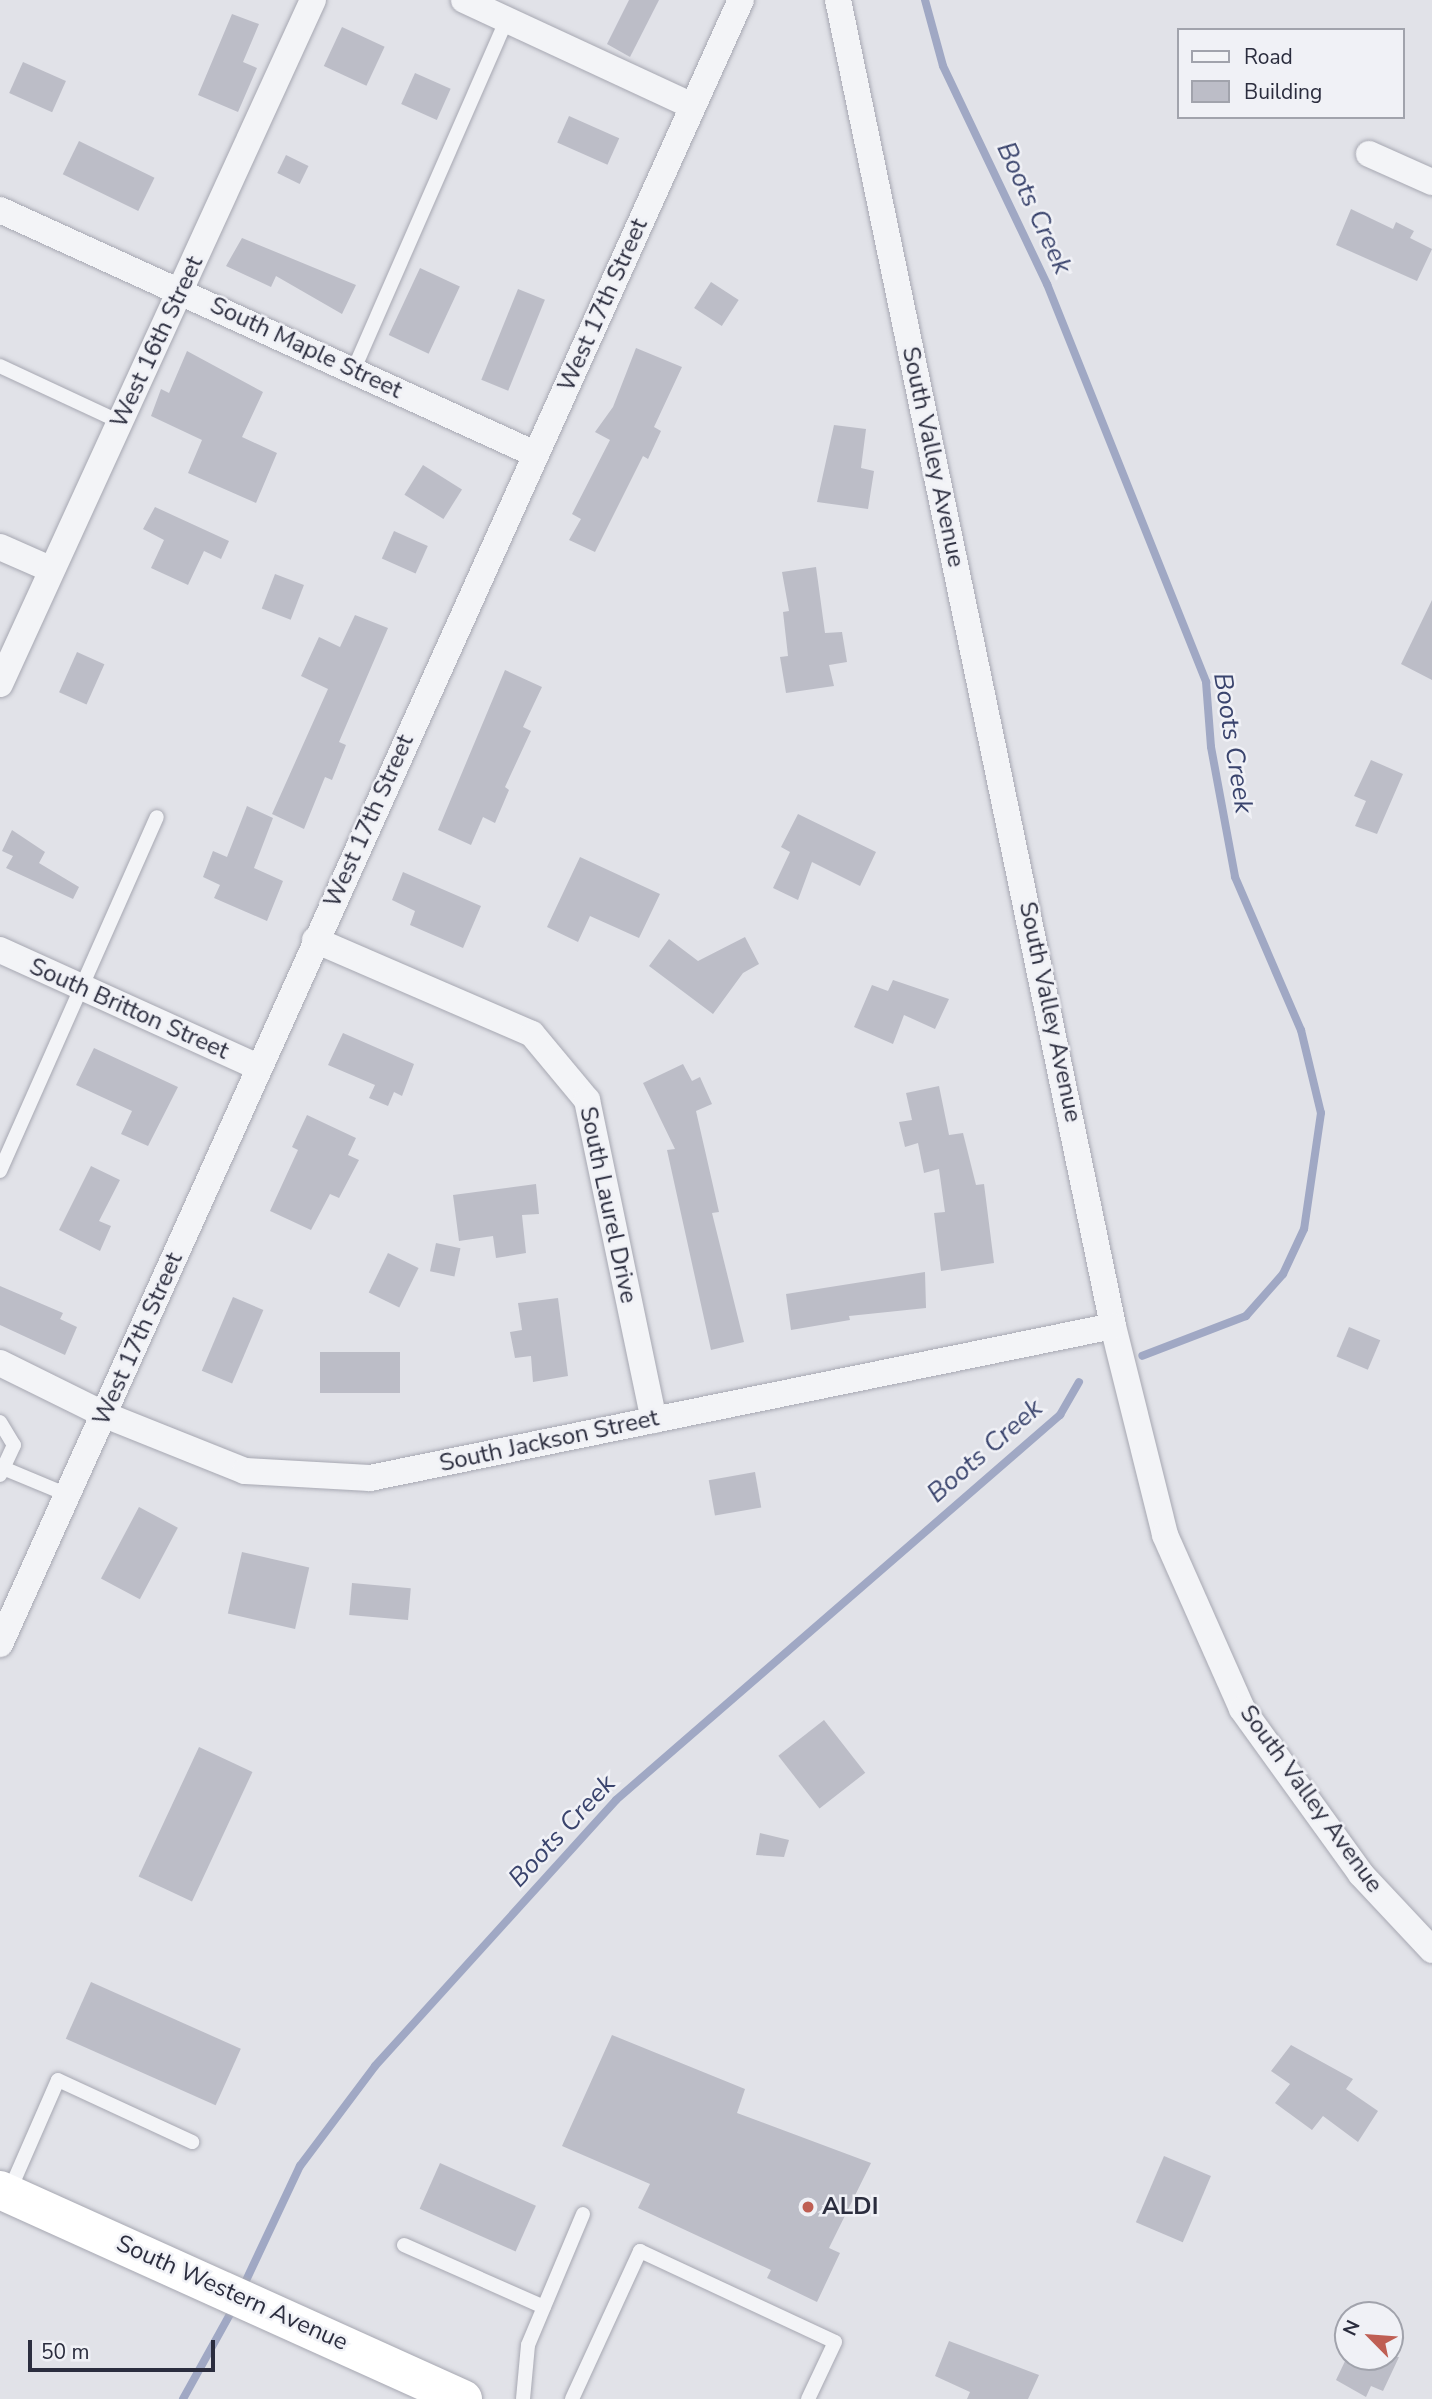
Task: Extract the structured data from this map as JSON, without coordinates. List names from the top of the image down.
{
  "streets": {
    "highway": ["South Western Avenue"],
    "street": [
      "West 17th Street",
      "West 16th Street",
      "South Maple Street",
      "South Valley Avenue",
      "South Britton Street",
      "South Laurel Drive",
      "South Jackson Street"
    ]
  },
  "crossings": [
    ["West 17th Street", "South Maple Street"],
    ["West 17th Street", "South Britton Street"],
    ["West 17th Street", "South Laurel Drive"],
    ["West 17th Street", "South Jackson Street"],
    ["West 16th Street", "South Maple Street"],
    ["South Valley Avenue", "South Jackson Street"],
    ["South Laurel Drive", "South Jackson Street"]
  ],
  "water": ["Boots Creek"],
  "places": ["ALDI"],
  "legend": ["Road", "Building"],
  "scale_bar": "50 m",
  "north": "top left"
}
